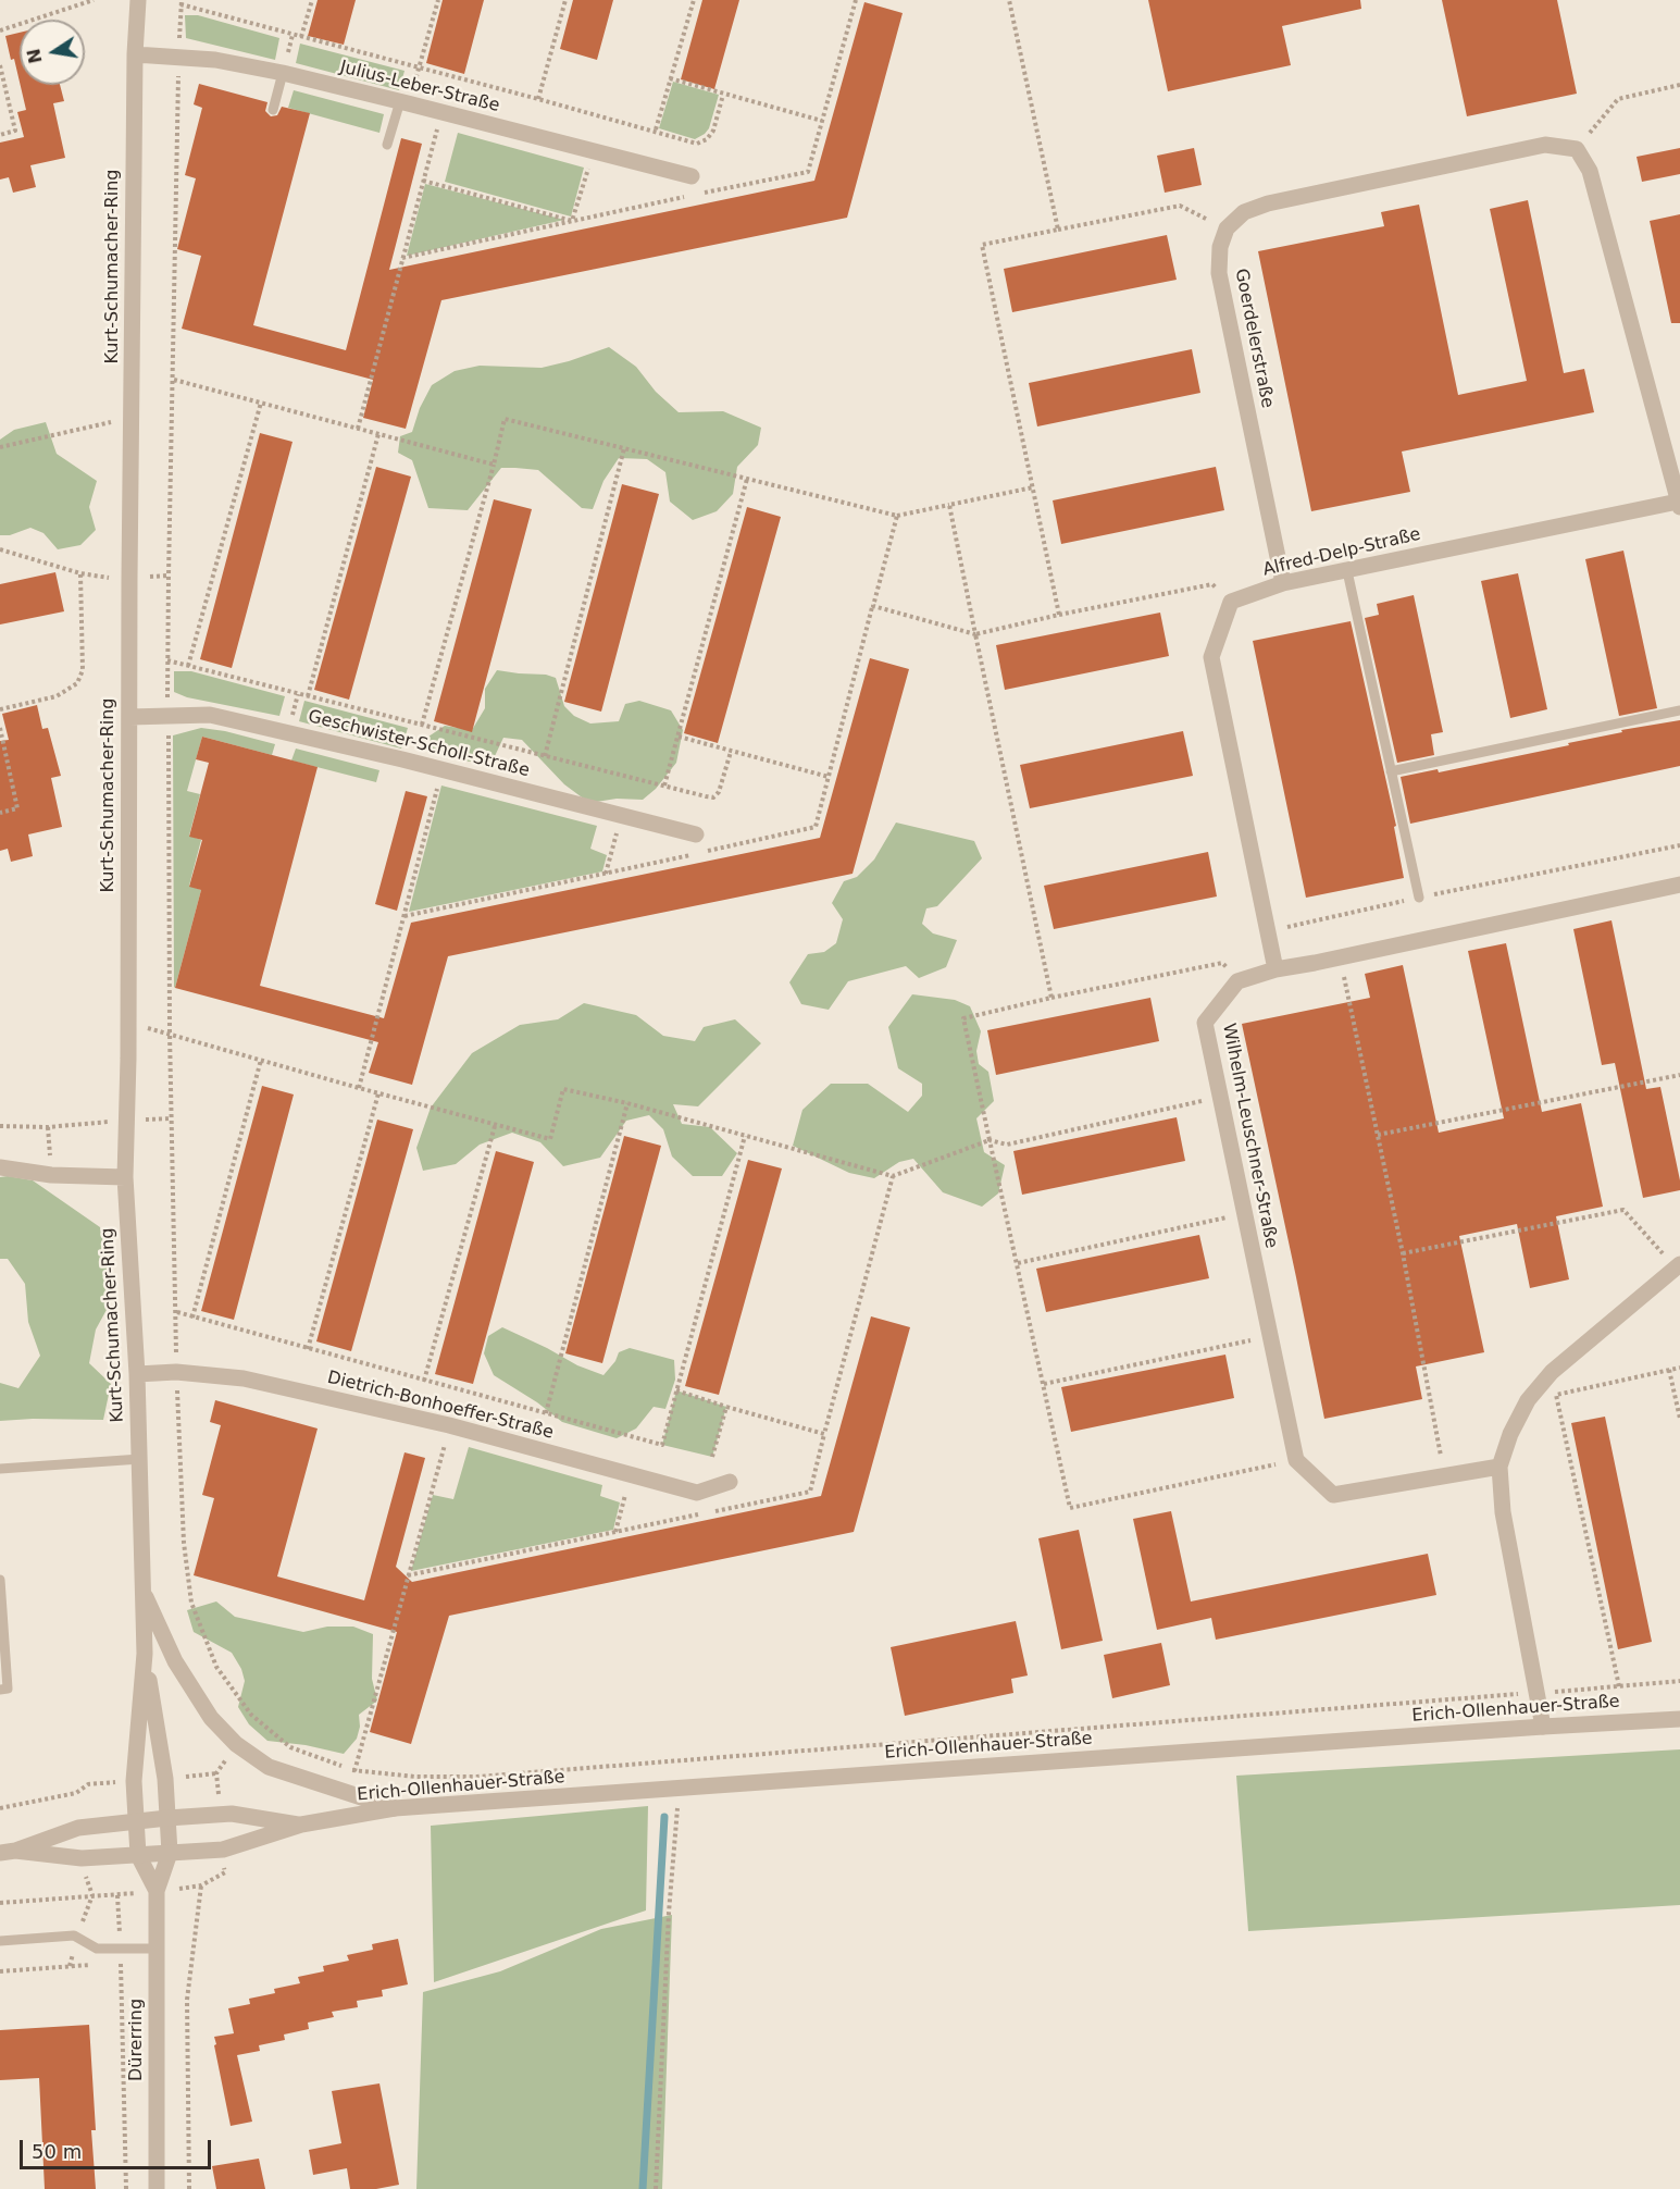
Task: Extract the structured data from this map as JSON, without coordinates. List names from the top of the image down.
{
  "streets": {
    "street": [
      "Julius-Leber-Straße",
      "Kurt-Schumacher-Ring",
      "Goerdelerstraße",
      "Alfred-Delp-Straße",
      "Geschwister-Scholl-Straße",
      "Wilhelm-Leuschner-Straße",
      "Dietrich-Bonhoeffer-Straße",
      "Erich-Ollenhauer-Straße",
      "Dürerring"
    ]
  },
  "crossings": [
    ["Julius-Leber-Straße", "Kurt-Schumacher-Ring"],
    ["Kurt-Schumacher-Ring", "Geschwister-Scholl-Straße"],
    ["Kurt-Schumacher-Ring", "Dietrich-Bonhoeffer-Straße"],
    ["Kurt-Schumacher-Ring", "Erich-Ollenhauer-Straße"],
    ["Kurt-Schumacher-Ring", "Dürerring"],
    ["Goerdelerstraße", "Alfred-Delp-Straße"],
    ["Erich-Ollenhauer-Straße", "Dürerring"]
  ],
  "scale_bar": "50 m",
  "north": "left"
}
